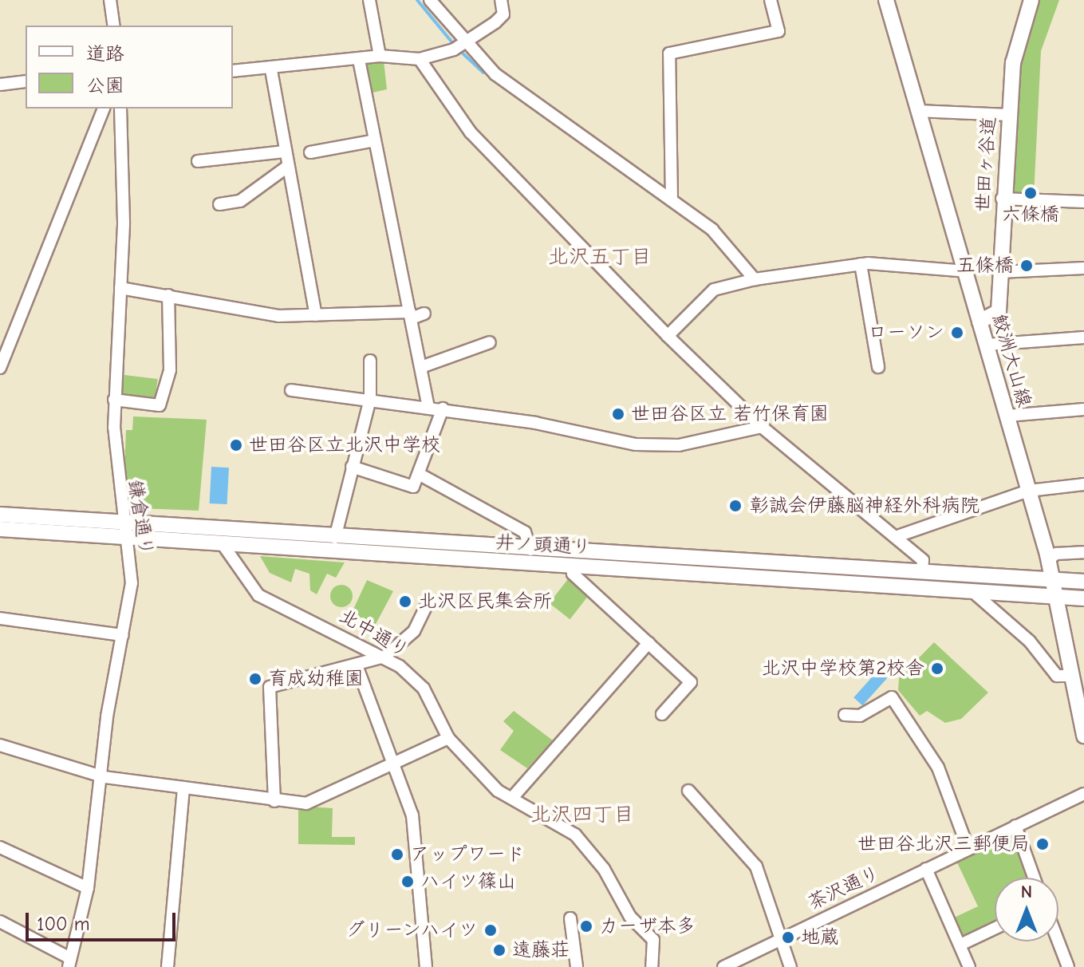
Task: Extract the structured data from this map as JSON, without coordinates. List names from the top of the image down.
{
  "streets": {
    "main road": ["世田ヶ谷道", "鮫洲大山線", "井ノ頭通り"],
    "street": ["鎌倉通り", "北中通り", "茶沢通り"]
  },
  "crossings": [
    ["世田ヶ谷道", "鮫洲大山線"],
    ["鮫洲大山線", "井ノ頭通り"],
    ["鎌倉通り", "井ノ頭通り"],
    ["井ノ頭通り", "北中通り"]
  ],
  "districts": ["北沢五丁目", "北沢四丁目"],
  "places": [
    "六條橋",
    "五條橋",
    "ローソン",
    "世田谷区立 若竹保育園",
    "世田谷区立北沢中学校",
    "彰誠会伊藤脳神経外科病院",
    "北沢区民集会所",
    "北沢中学校第2校舎",
    "育成幼稚園",
    "世田谷北沢三郵便局",
    "アップワード",
    "ハイツ篠山",
    "カーザ本多",
    "グリーンハイツ",
    "地蔵",
    "遠藤荘"
  ],
  "legend": ["道路", "公園"],
  "scale_bar": "100 m",
  "north": "top"
}
